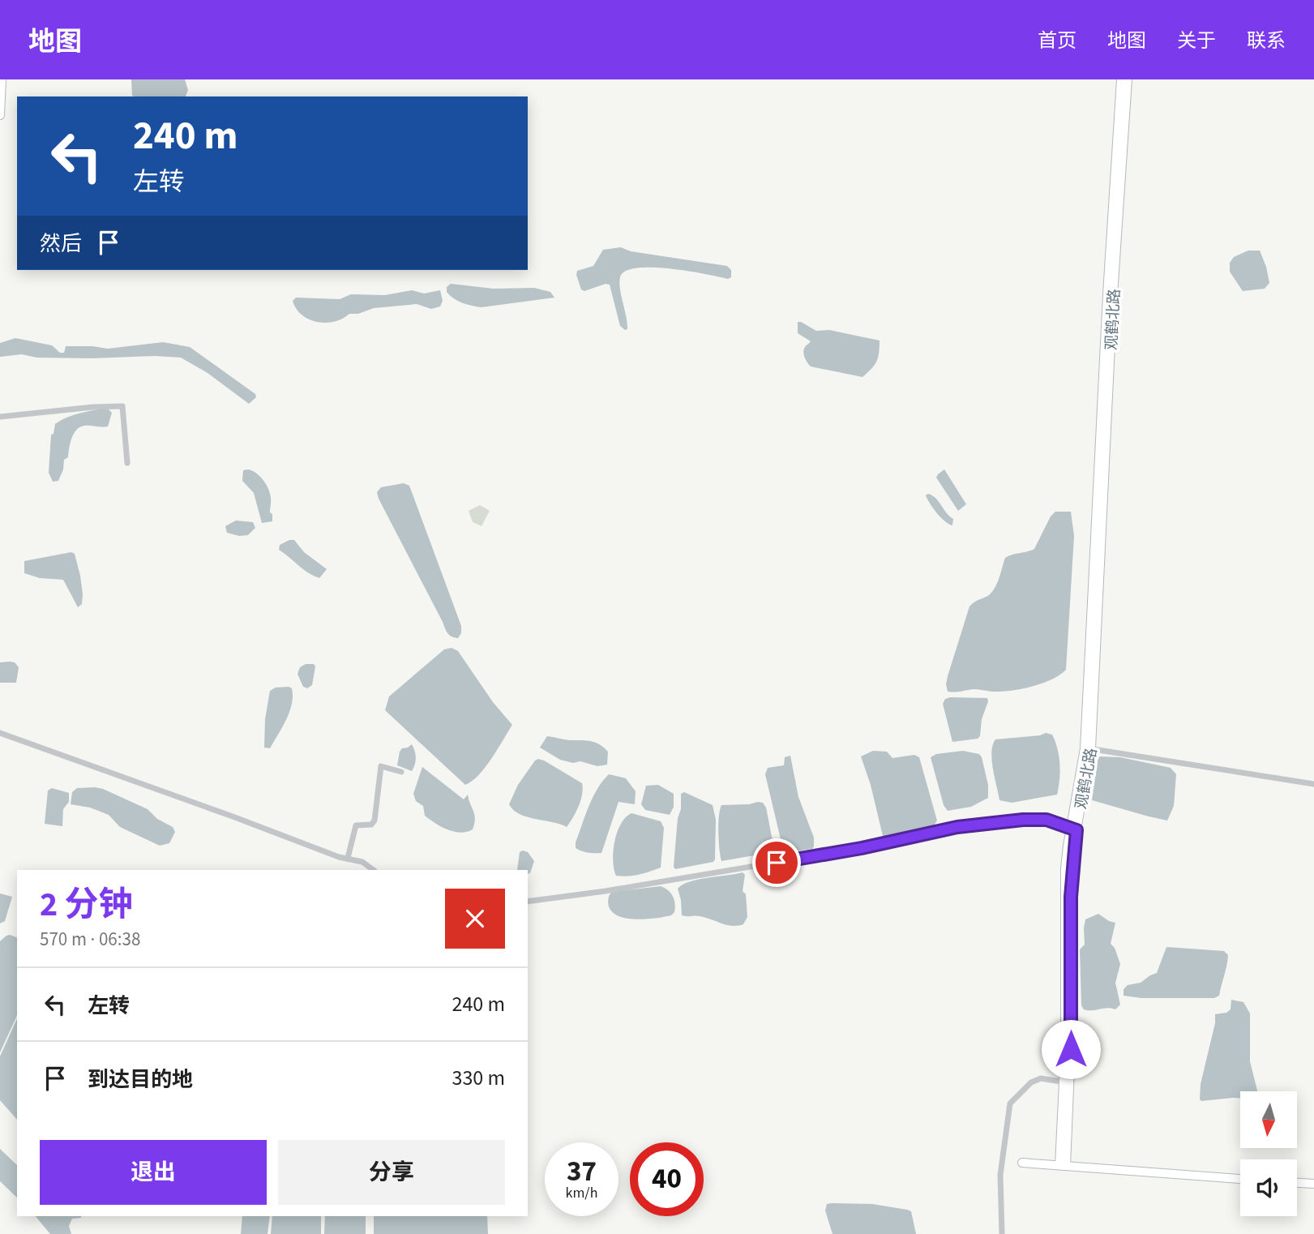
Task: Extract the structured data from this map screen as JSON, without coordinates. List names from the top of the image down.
{
  "streets": {
    "street": ["观鹤北路"]
  },
  "north": "bottom",
  "page": {
    "header": "地图",
    "nav": [
      "首页",
      "地图",
      "关于",
      "联系"
    ],
    "turn": ["240 m", "左转"],
    "then": "然后",
    "heading": ["2 分钟", "570 m · 06:38"],
    "list": [
      {
        "name": "左转",
        "value": "240 m"
      },
      {
        "name": "到达目的地",
        "value": "330 m"
      }
    ],
    "buttons": ["退出", "分享"],
    "speed": "37 km/h",
    "limit": "40"
  }
}
